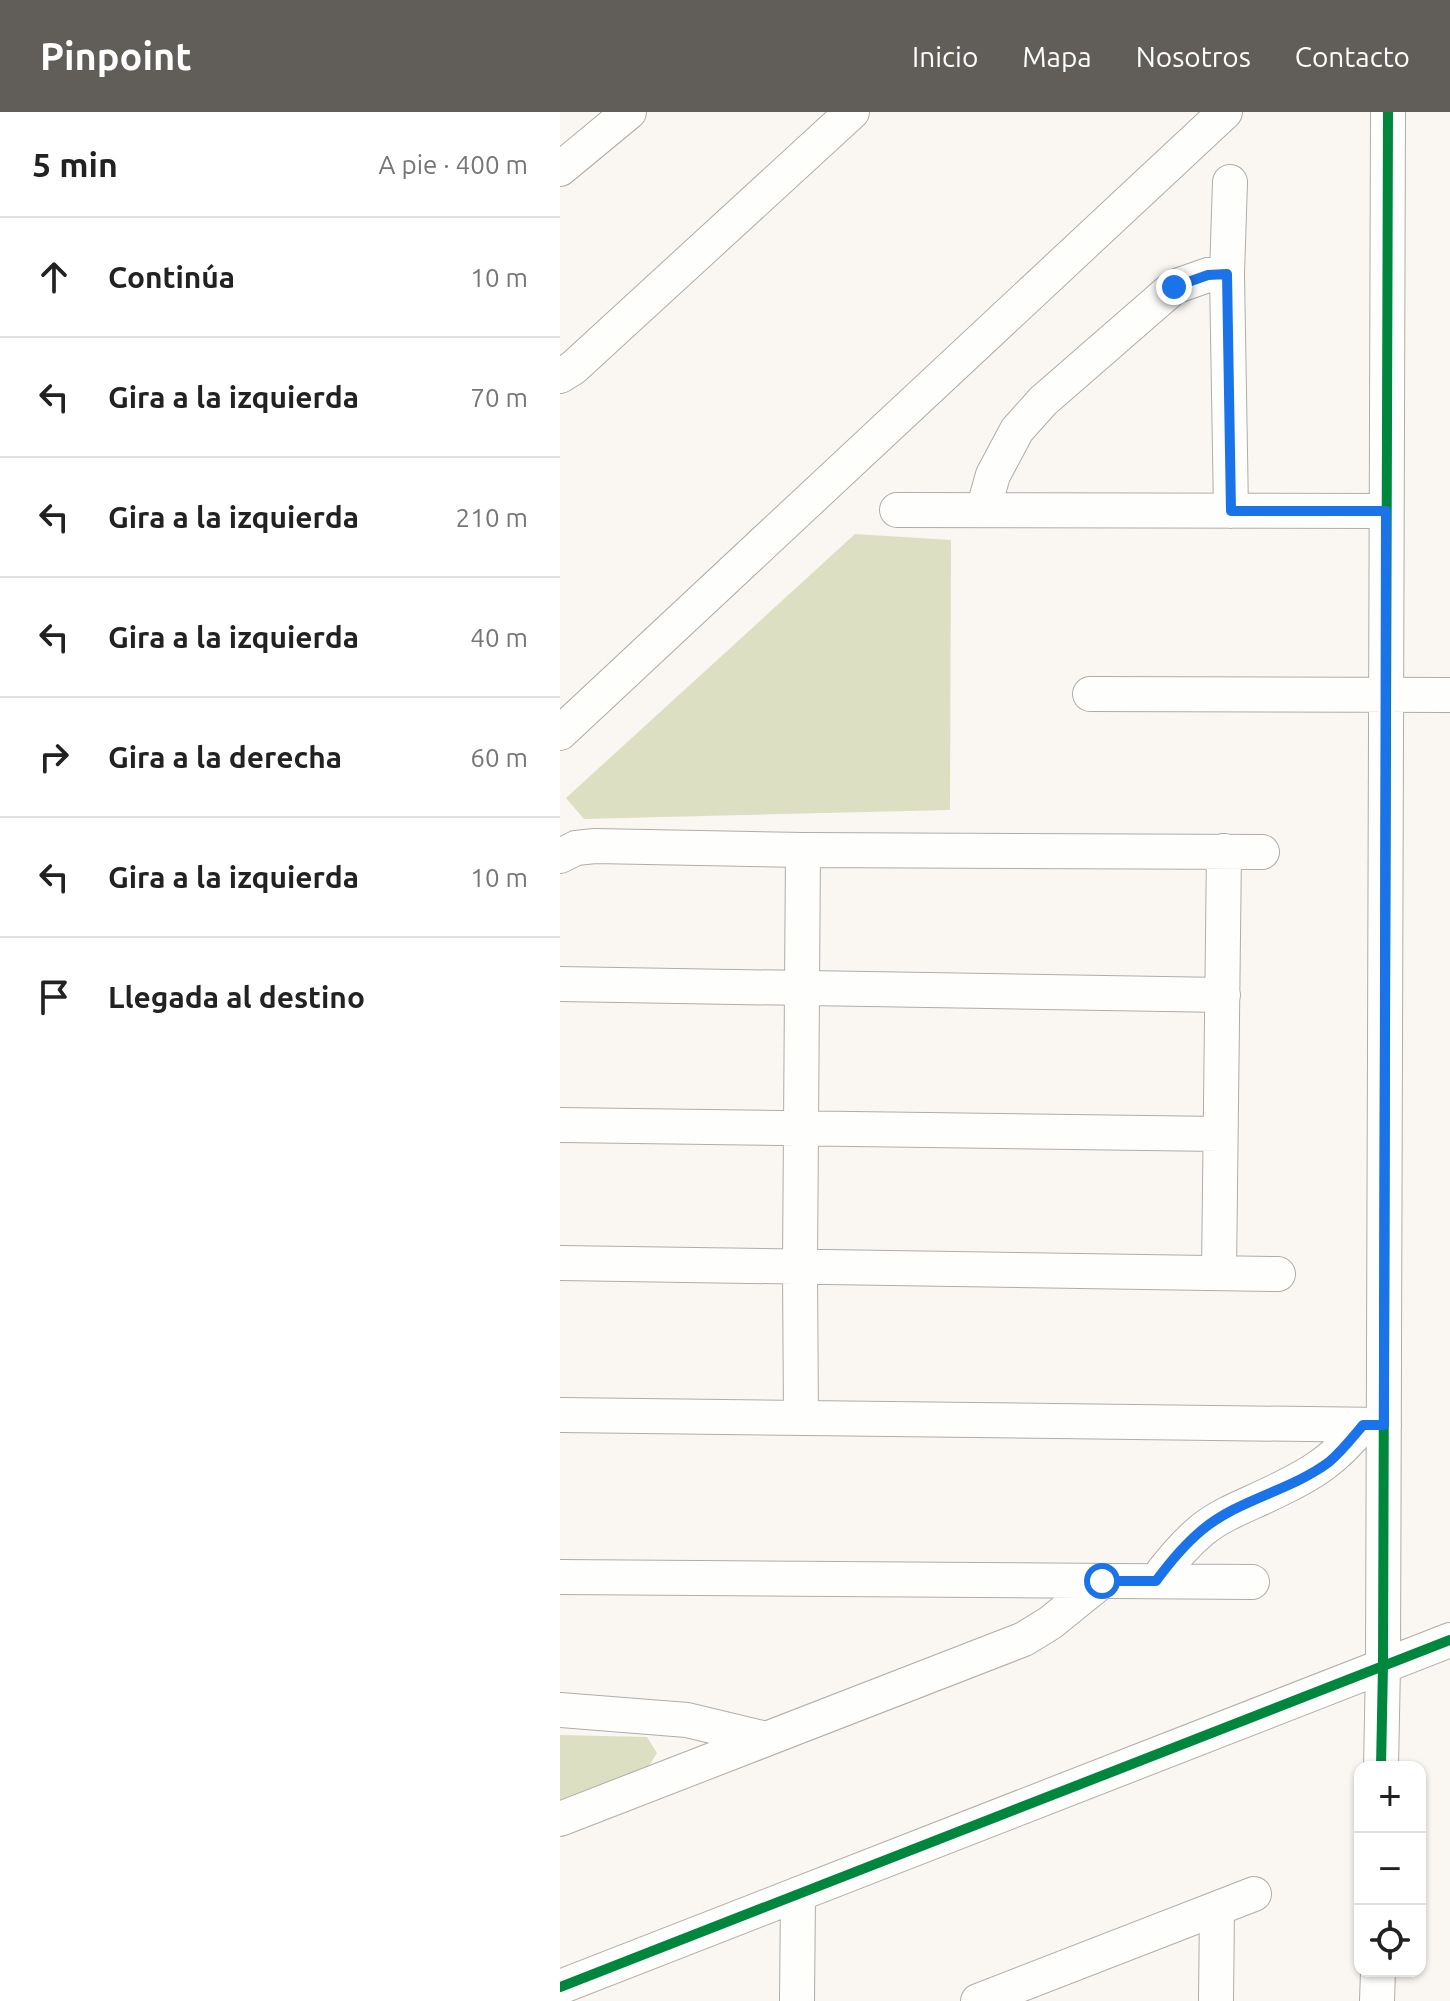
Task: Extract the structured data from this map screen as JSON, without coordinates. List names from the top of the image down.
{
  "page": {
    "header": "Pinpoint",
    "nav": [
      "Inicio",
      "Mapa",
      "Nosotros",
      "Contacto"
    ],
    "heading": ["5 min", "A pie · 400 m"],
    "list": [
      ["Continúa", "10 m"],
      ["Gira a la izquierda", "70 m"],
      ["Gira a la izquierda", "210 m"],
      ["Gira a la izquierda", "40 m"],
      ["Gira a la derecha", "60 m"],
      ["Gira a la izquierda", "10 m"],
      "Llegada al destino"
    ],
    "map_buttons": ["+", "−"]
  }
}
